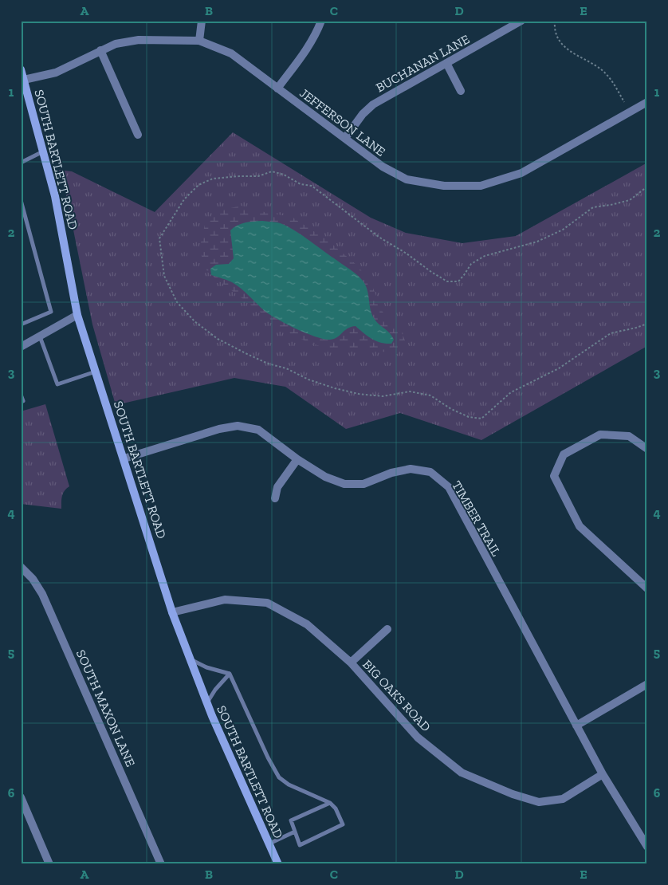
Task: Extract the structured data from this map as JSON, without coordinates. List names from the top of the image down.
{
  "streets": {
    "main road": ["SOUTH BARTLETT ROAD"],
    "street": [
      "BUCHANAN LANE",
      "JEFFERSON LANE",
      "TIMBER TRAIL",
      "BIG OAKS ROAD",
      "SOUTH MAXON LANE"
    ]
  },
  "crossings": [
    ["BUCHANAN LANE", "JEFFERSON LANE"],
    ["JEFFERSON LANE", "SOUTH BARTLETT ROAD"],
    ["SOUTH BARTLETT ROAD", "TIMBER TRAIL"],
    ["SOUTH BARTLETT ROAD", "BIG OAKS ROAD"],
    ["TIMBER TRAIL", "BIG OAKS ROAD"]
  ],
  "grid": {
    "columns": [
      "A",
      "B",
      "C",
      "D",
      "E"
    ],
    "rows": [
      "1",
      "2",
      "3",
      "4",
      "5",
      "6"
    ]
  }
}
